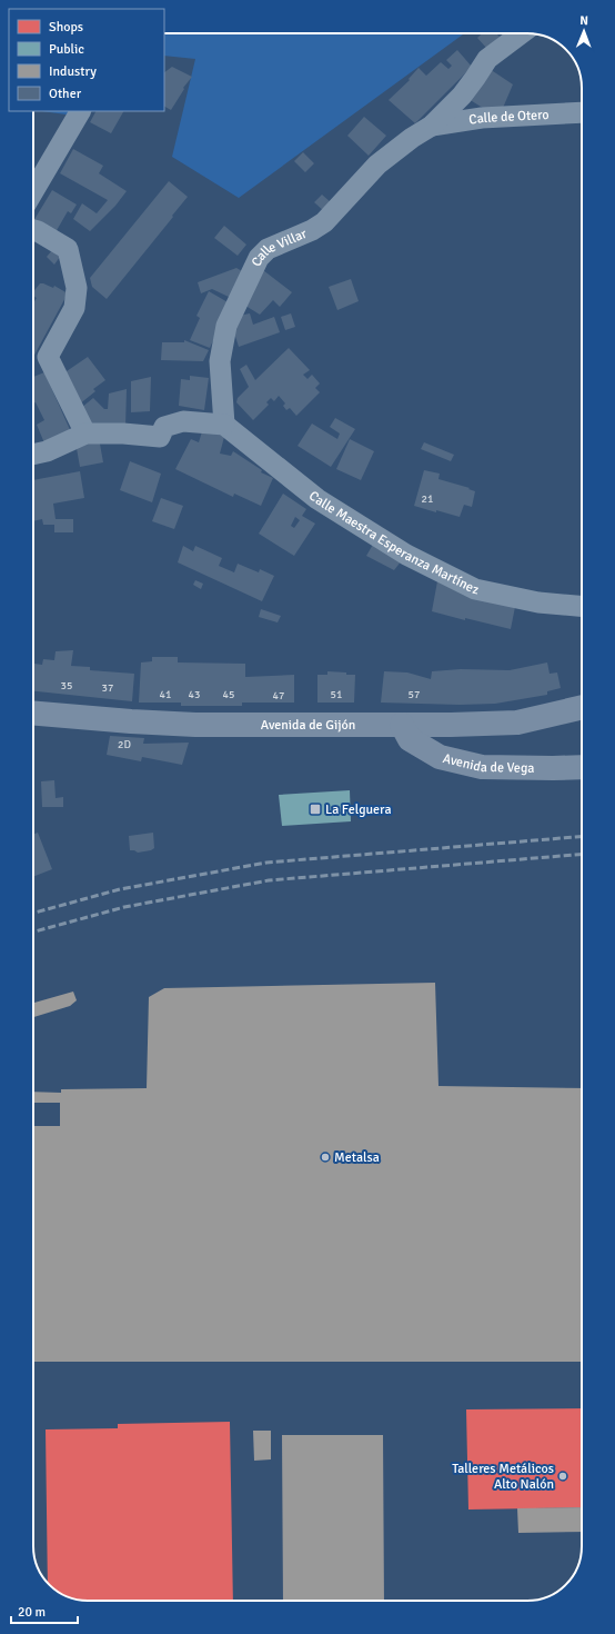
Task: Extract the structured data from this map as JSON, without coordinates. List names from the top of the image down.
{
  "streets": {
    "street": [
      "Calle de Otero",
      "Calle Villar",
      "Calle Maestra Esperanza Martínez",
      "Avenida de Gijón",
      "Avenida de Vega"
    ]
  },
  "crossings": [
    ["Calle de Otero", "Calle Villar"],
    ["Calle Villar", "Calle Maestra Esperanza Martínez"],
    ["Avenida de Gijón", "Avenida de Vega"]
  ],
  "places": {
    "transit": ["La Felguera"],
    "other": ["Metalsa", "Talleres Metálicos Alto Nalón"]
  },
  "house_numbers": [
    "21",
    "35",
    "37",
    "41",
    "43",
    "45",
    "51",
    "57",
    "47",
    "2D"
  ],
  "legend": [
    "Shops",
    "Public",
    "Industry",
    "Other"
  ],
  "scale_bar": "20 m",
  "north": "top"
}
